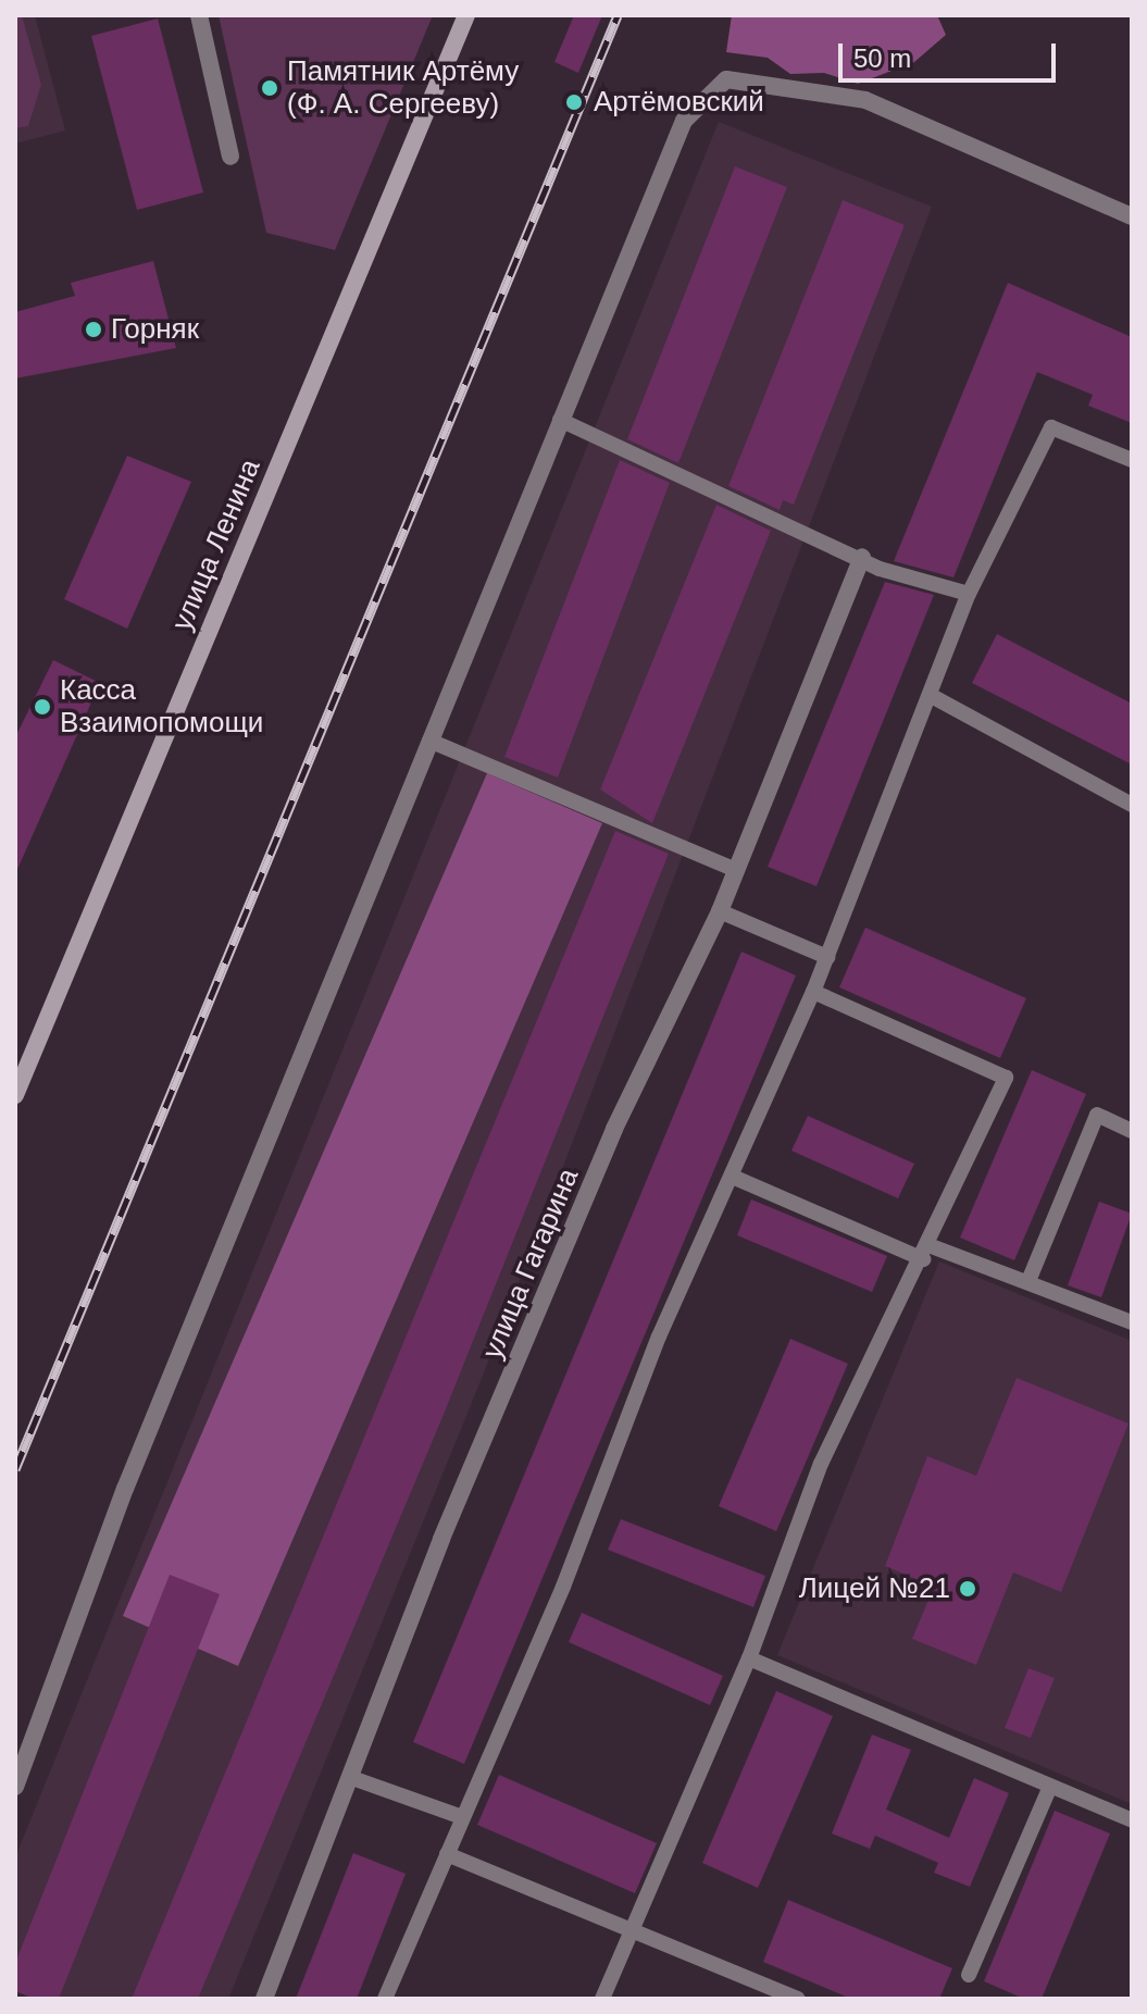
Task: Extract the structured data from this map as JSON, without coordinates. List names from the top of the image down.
{
  "streets": {
    "street": ["улица Ленина", "улица Гагарина"]
  },
  "places": [
    "Памятник Артёму (Ф. А. Сергееву)",
    "Артёмовский",
    "Горняк",
    "Касса Взаимопомощи",
    "Лицей №21"
  ],
  "scale_bar": "50 m"
}
